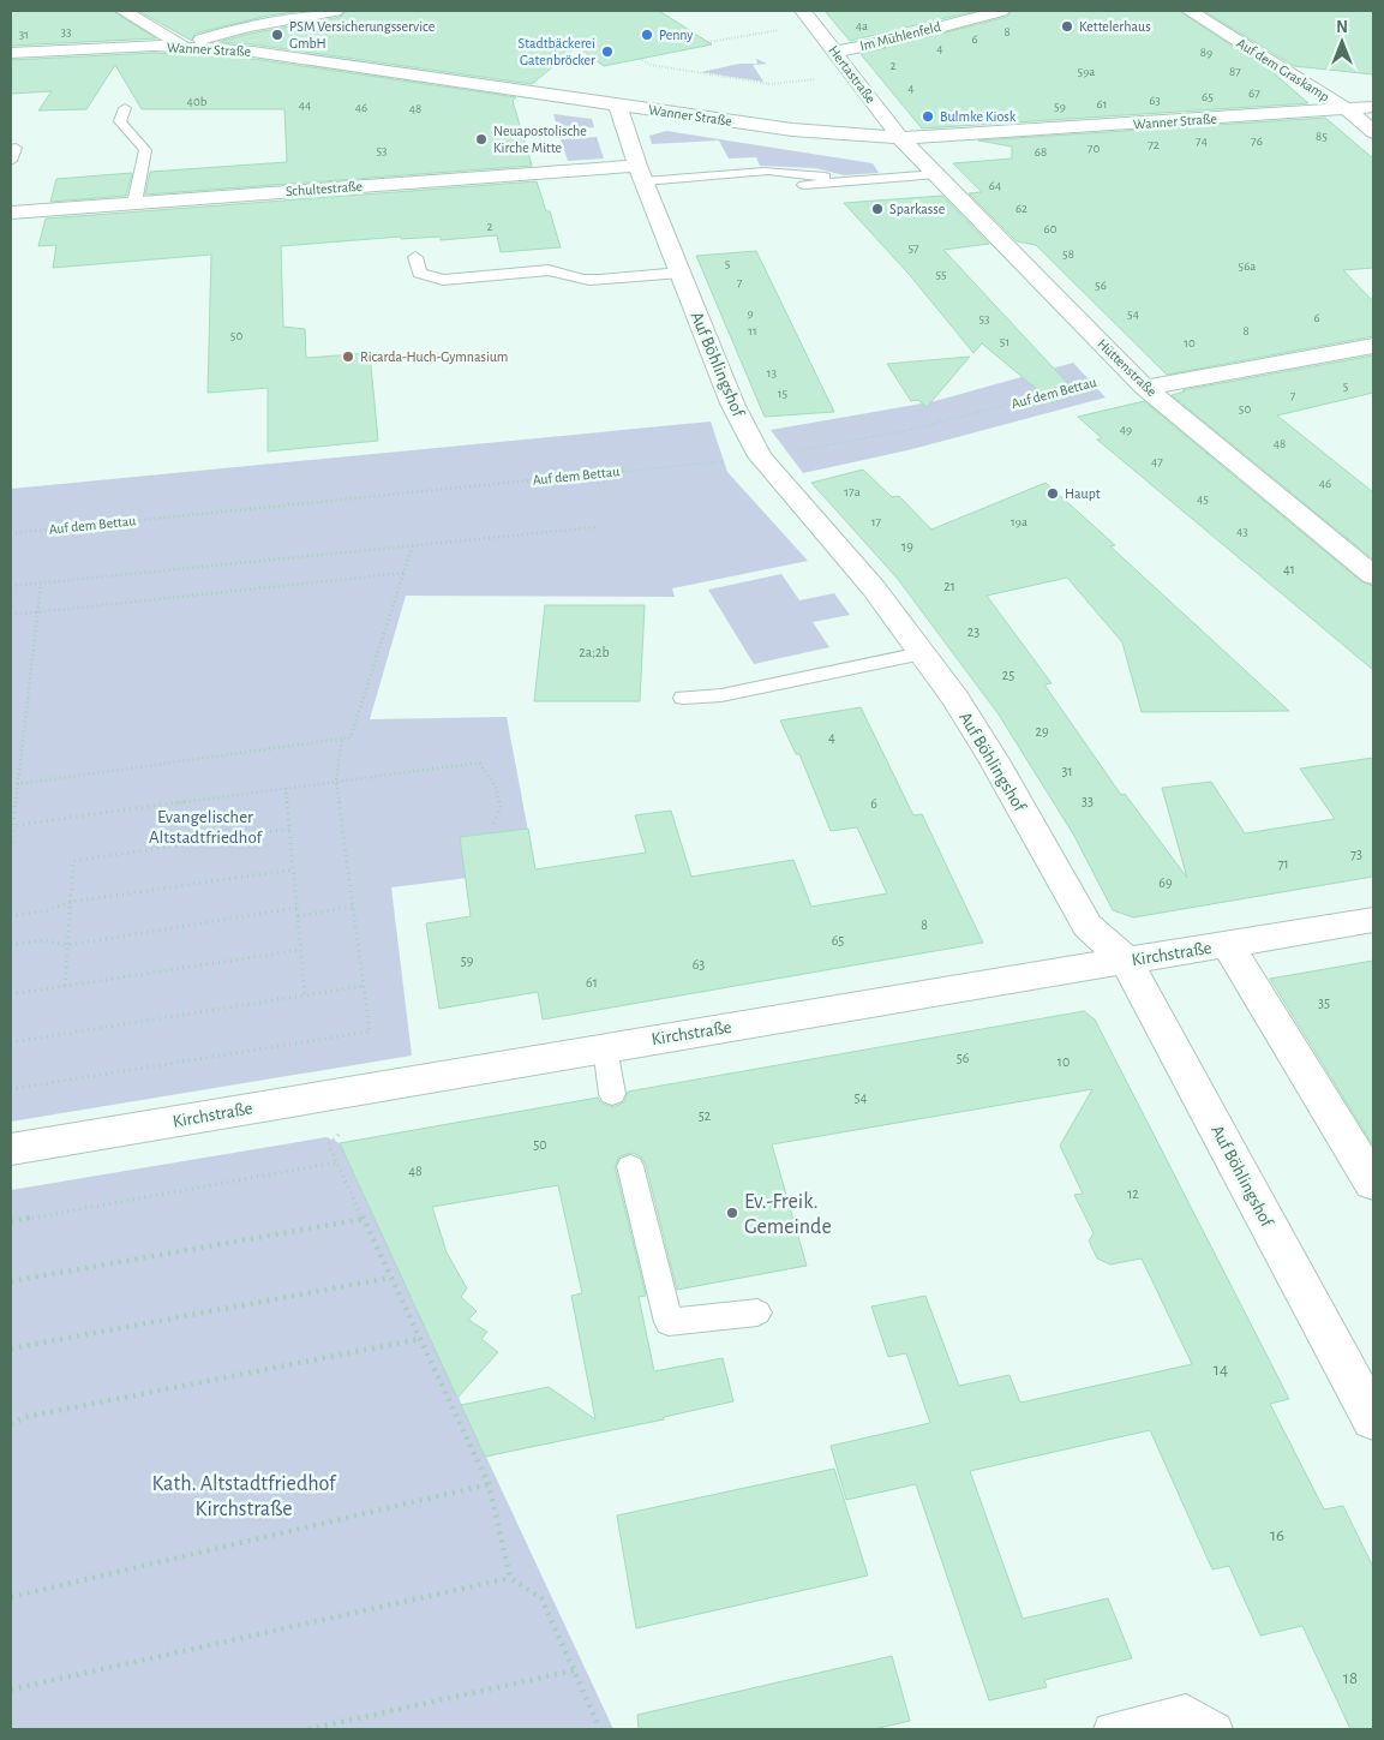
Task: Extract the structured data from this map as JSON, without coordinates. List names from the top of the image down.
{
  "streets": {
    "street": [
      "Im Mühlenfeld",
      "Wanner Straße",
      "Auf dem Graskamp",
      "Hertastraße",
      "Schultestraße",
      "Auf Böhlingshof",
      "Hüttenstraße",
      "Kirchstraße"
    ],
    "path": ["Auf dem Bettau"]
  },
  "crossings": [
    ["Im Mühlenfeld", "Hertastraße"],
    ["Wanner Straße", "Auf dem Graskamp"],
    ["Wanner Straße", "Hertastraße"],
    ["Wanner Straße", "Auf Böhlingshof"],
    ["Wanner Straße", "Hüttenstraße"],
    ["Hertastraße", "Hüttenstraße"],
    ["Schultestraße", "Auf Böhlingshof"],
    ["Auf Böhlingshof", "Auf dem Bettau"],
    ["Auf Böhlingshof", "Kirchstraße"],
    ["Hüttenstraße", "Auf dem Bettau"]
  ],
  "parks": ["Evangelischer Altstadtfriedhof", "Kath. Altstadtfriedhof Kirchstraße"],
  "places": [
    "Kettelerhaus",
    "PSM Versicherungsservice GmbH",
    "Penny",
    "Stadtbäckerei Gatenbröcker",
    "Bulmke Kiosk",
    "Neuapostolische Kirche Mitte",
    "Sparkasse",
    "Ricarda-Huch-Gymnasium",
    "Haupt",
    "Ev.-Freik. Gemeinde"
  ],
  "house_numbers": [
    "4a",
    "33",
    "8",
    "31",
    "6",
    "4",
    "89",
    "2",
    "59a",
    "87",
    "4",
    "67",
    "65",
    "63",
    "40b",
    "61",
    "44",
    "59",
    "46",
    "48",
    "85",
    "74",
    "76",
    "72",
    "70",
    "53",
    "68",
    "64",
    "62",
    "2",
    "60",
    "57",
    "58",
    "5",
    "56a",
    "55",
    "7",
    "56",
    "9",
    "54",
    "6",
    "53",
    "11",
    "8",
    "50",
    "51",
    "10",
    "13",
    "5",
    "15",
    "7",
    "50",
    "49",
    "48",
    "47",
    "46",
    "17a",
    "45",
    "17",
    "19a",
    "43",
    "19",
    "41",
    "21",
    "23",
    "2a;2b",
    "25",
    "29",
    "4",
    "31",
    "33",
    "6",
    "73",
    "71",
    "69",
    "8",
    "65",
    "59",
    "63",
    "61",
    "35",
    "56",
    "10",
    "54",
    "52",
    "50",
    "48",
    "12",
    "14",
    "16",
    "18"
  ],
  "north": "top"
}
